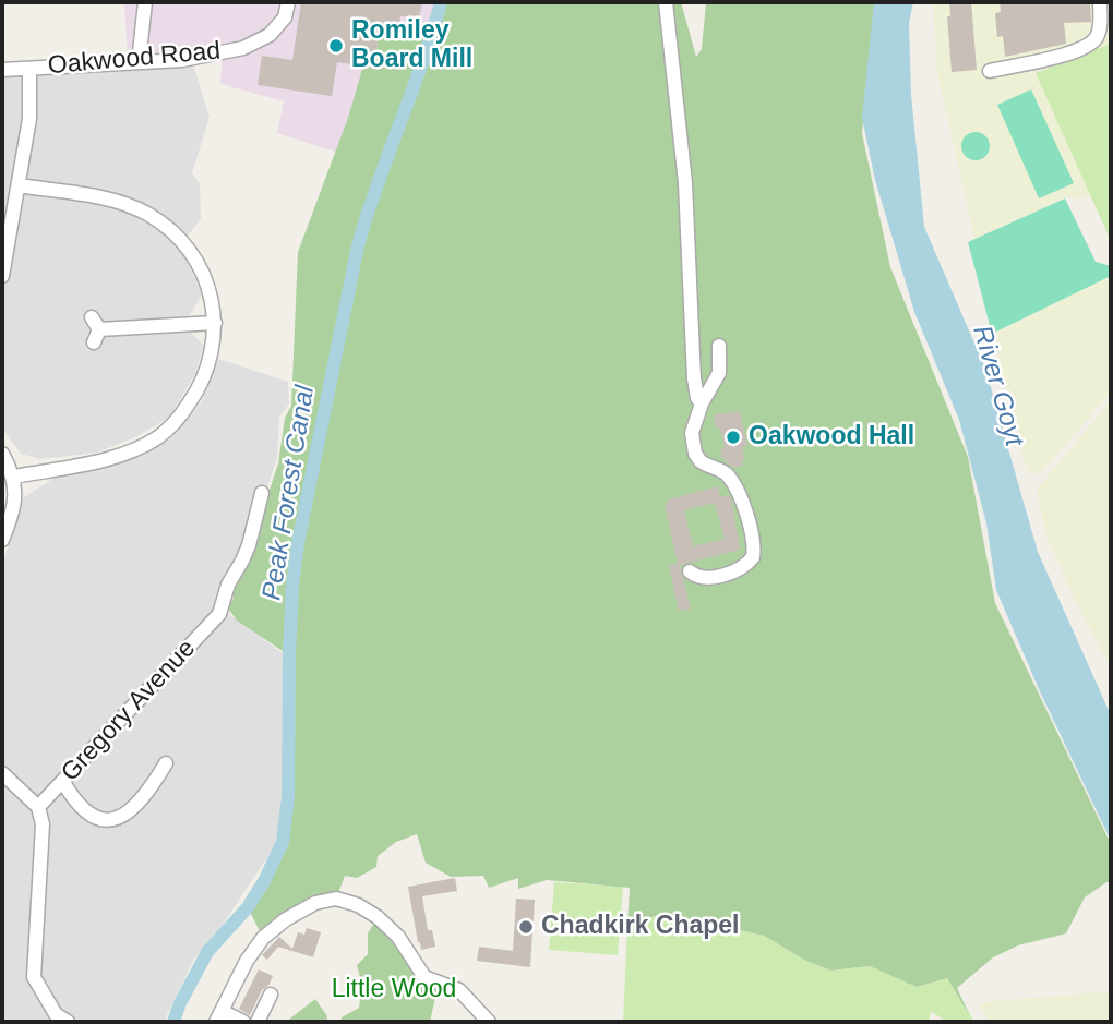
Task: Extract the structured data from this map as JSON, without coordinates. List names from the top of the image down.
{
  "streets": {
    "street": ["Oakwood Road", "Gregory Avenue"]
  },
  "water": ["River Goyt", "Peak Forest Canal"],
  "parks": ["Little Wood"],
  "places": ["Romiley Board Mill", "Oakwood Hall", "Chadkirk Chapel"]
}
